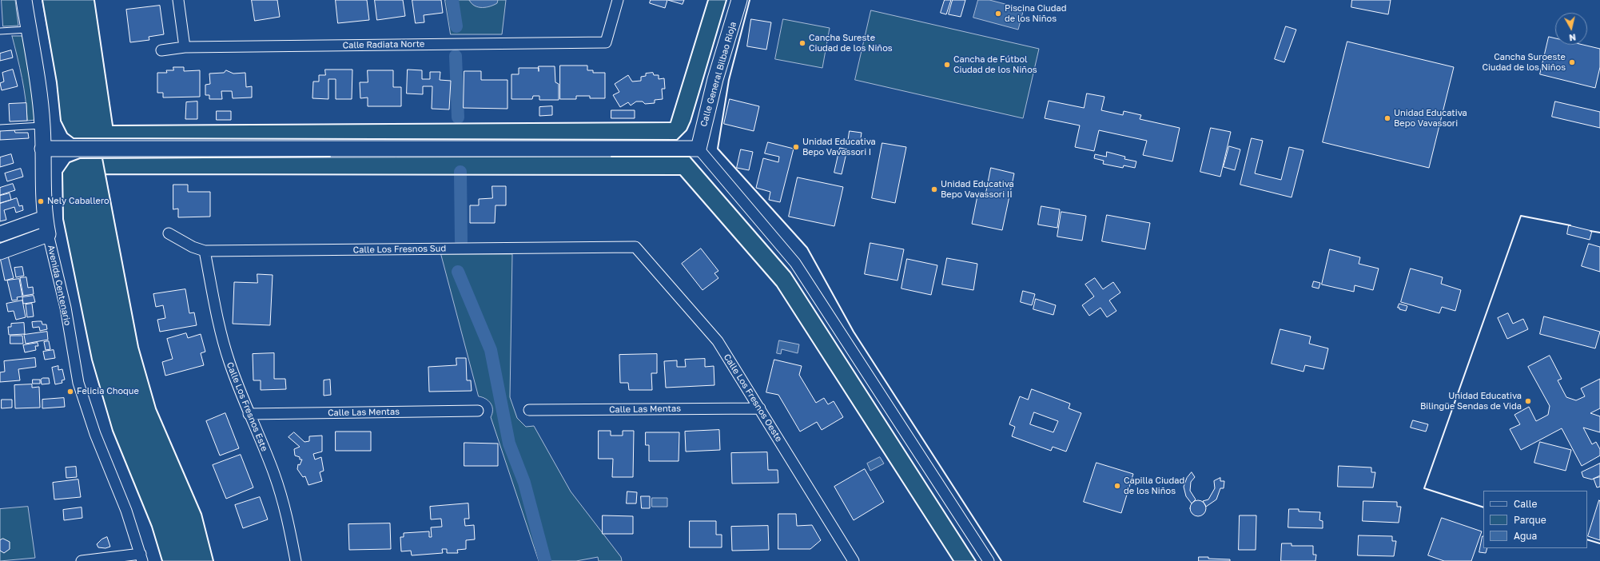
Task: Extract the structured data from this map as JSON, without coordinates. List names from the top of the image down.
{
  "streets": {
    "street": [
      "Calle Radiata Norte",
      "Calle General Bilbao Rioja",
      "Calle Los Fresnos Sud",
      "Avenida Centenario",
      "Calle Los Fresnos Oeste",
      "Calle Los Fresnos Este",
      "Calle Las Mentas"
    ]
  },
  "crossings": [
    ["Calle Los Fresnos Sud", "Calle Los Fresnos Oeste"],
    ["Calle Los Fresnos Sud", "Calle Los Fresnos Este"],
    ["Calle Los Fresnos Oeste", "Calle Las Mentas"],
    ["Calle Los Fresnos Este", "Calle Las Mentas"]
  ],
  "places": [
    "Piscina Ciudad de los Niños",
    "Cancha Sureste Ciudad de los Niños",
    "Cancha Suroeste Ciudad de los Niños",
    "Cancha de Fútbol Ciudad de los Niños",
    "Unidad Educativa Bepo Vavassori",
    "Unidad Educativa Bepo Vavassori I",
    "Unidad Educativa Bepo Vavassori II",
    "Nely Caballero",
    "Felicia Choque",
    "Unidad Educativa Bilingüe Sendas de Vida",
    "Capilla Ciudad de los Niños"
  ],
  "legend": ["Calle", "Parque", "Agua"],
  "north": "bottom"
}
